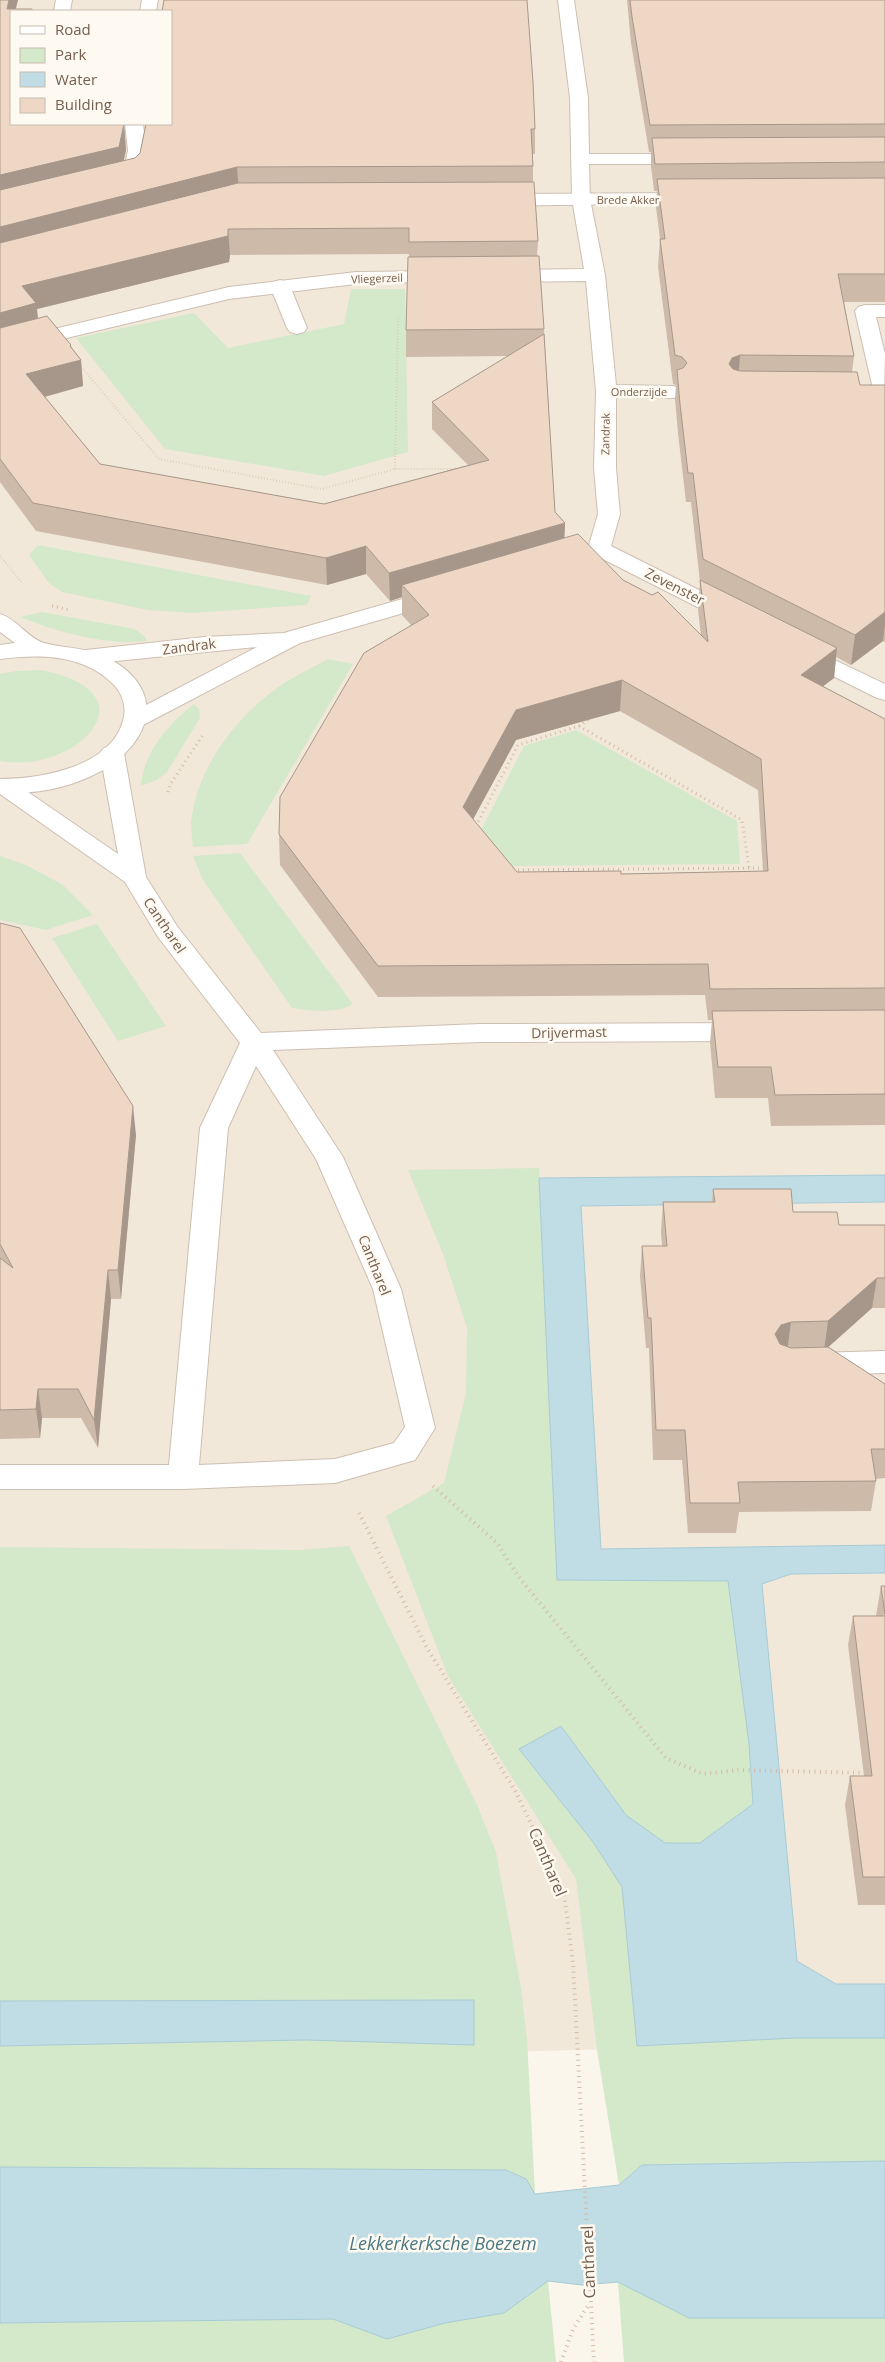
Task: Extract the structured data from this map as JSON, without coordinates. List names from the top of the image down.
{
  "streets": {
    "street": [
      "Brede Akker",
      "Vliegerzeil",
      "Onderzijde",
      "Zandrak",
      "Zevenster",
      "Cantharel",
      "Drijvermast"
    ]
  },
  "crossings": [
    ["Brede Akker", "Zandrak"],
    ["Onderzijde", "Zandrak"],
    ["Zandrak", "Zevenster"],
    ["Cantharel", "Drijvermast"]
  ],
  "water": ["Lekkerkerksche Boezem"],
  "legend": [
    "Road",
    "Park",
    "Water",
    "Building"
  ]
}
